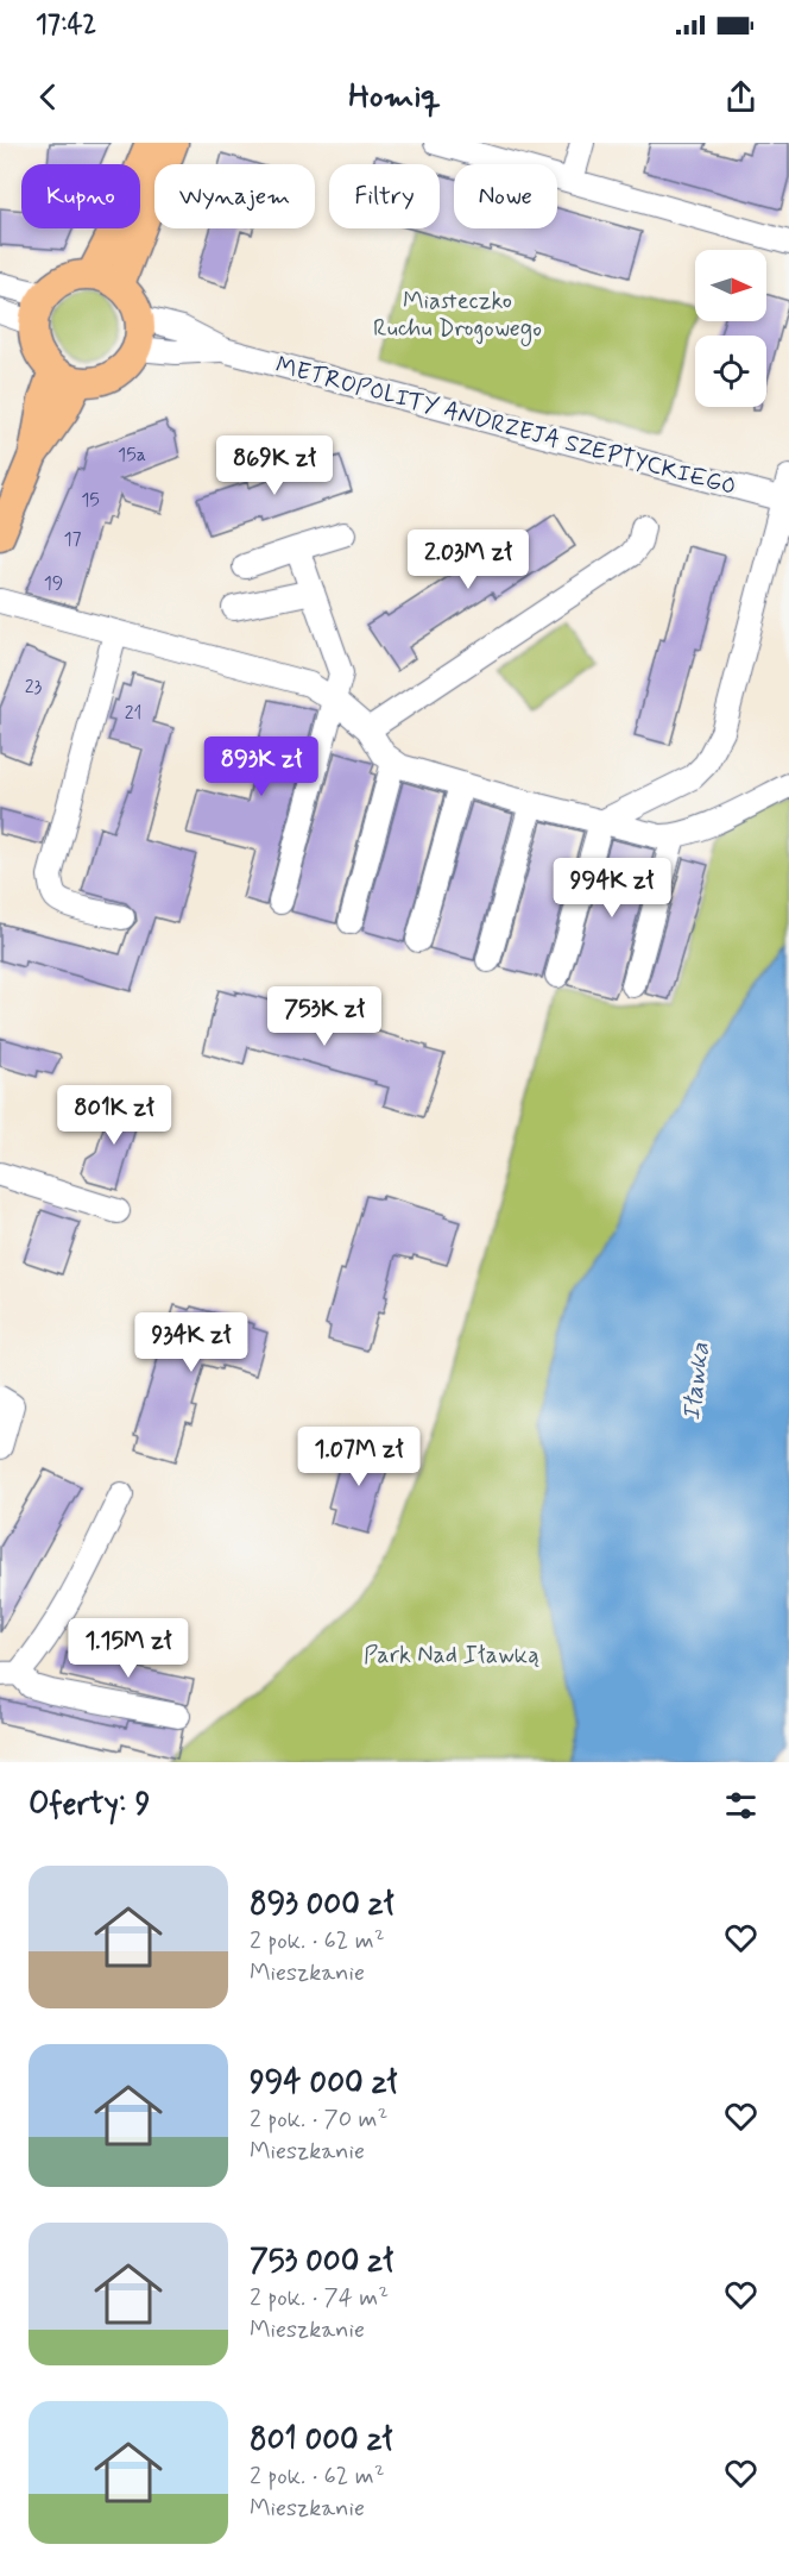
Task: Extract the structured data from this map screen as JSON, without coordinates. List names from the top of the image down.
{
  "streets": {
    "street": ["METROPOLITY ANDRZEJA SZEPTYCKIEGO"]
  },
  "water": ["Iławka"],
  "parks": ["Miasteczko Ruchu Drogowego", "Park Nad Iławką"],
  "house_numbers": [
    "15a",
    "15",
    "17",
    "19",
    "23",
    "21"
  ],
  "north": "right",
  "page": {
    "status": "17:42",
    "header": "Homiq",
    "chip": [
      "Kupno",
      "Wynajem",
      "Filtry",
      "Nowe"
    ],
    "price": [
      "869K zł",
      "2.03M zł",
      "893K zł",
      "994K zł",
      "753K zł",
      "801K zł",
      "934K zł",
      "1.07M zł",
      "1.15M zł"
    ],
    "heading": "Oferty: 9",
    "list": [
      {
        "name": "893 000 zł",
        "note": "2 pok. · 62 m² · Mieszkanie"
      },
      {
        "name": "994 000 zł",
        "note": "2 pok. · 70 m² · Mieszkanie"
      },
      {
        "name": "753 000 zł",
        "note": "2 pok. · 74 m² · Mieszkanie"
      },
      {
        "name": "801 000 zł",
        "note": "2 pok. · 62 m² · Mieszkanie"
      }
    ]
  }
}
